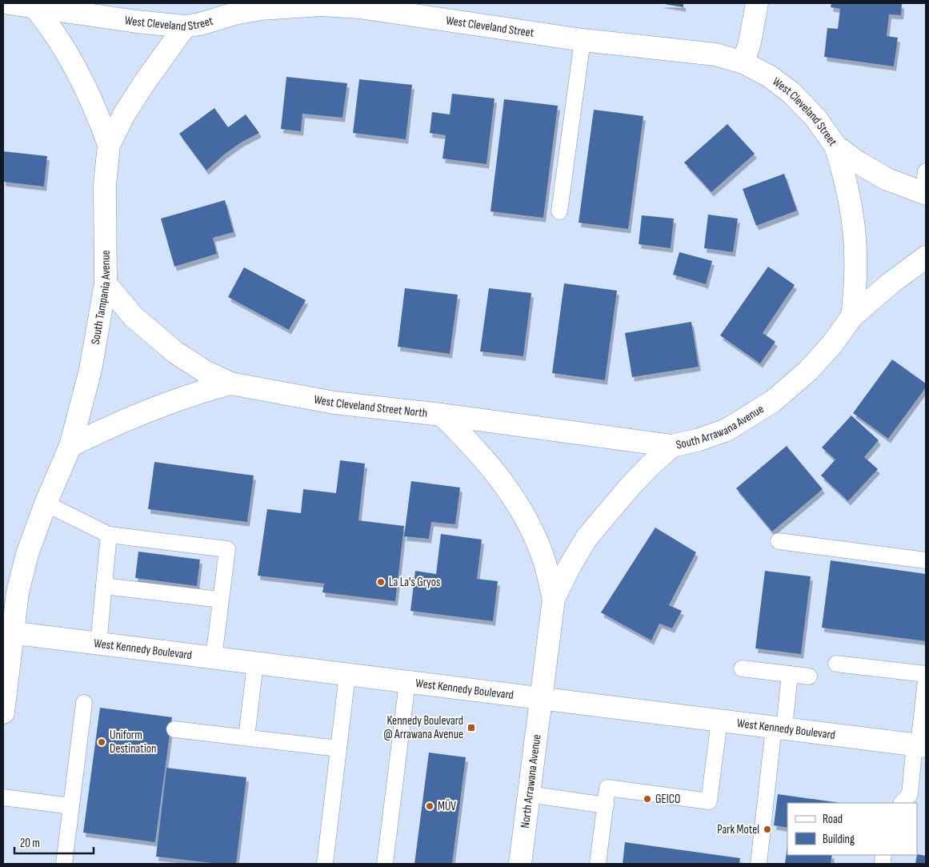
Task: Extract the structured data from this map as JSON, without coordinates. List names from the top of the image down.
{
  "streets": {
    "street": [
      "West Cleveland Street",
      "South Tampania Avenue",
      "West Cleveland Street North",
      "South Arrawana Avenue",
      "West Kennedy Boulevard",
      "North Arrawana Avenue"
    ]
  },
  "crossings": [
    ["West Cleveland Street", "South Tampania Avenue"],
    ["West Cleveland Street", "South Arrawana Avenue"],
    ["South Tampania Avenue", "West Cleveland Street North"],
    ["South Tampania Avenue", "West Kennedy Boulevard"],
    ["West Cleveland Street North", "South Arrawana Avenue"],
    ["South Arrawana Avenue", "West Kennedy Boulevard"],
    ["South Arrawana Avenue", "North Arrawana Avenue"],
    ["West Kennedy Boulevard", "North Arrawana Avenue"]
  ],
  "places": {
    "other": [
      "La La's Gryos",
      "Uniform Destination",
      "GEICO",
      "MÜV",
      "Park Motel"
    ],
    "transit": ["Kennedy Boulevard @ Arrawana Avenue"]
  },
  "legend": ["Road", "Building"],
  "scale_bar": "20 m"
}
